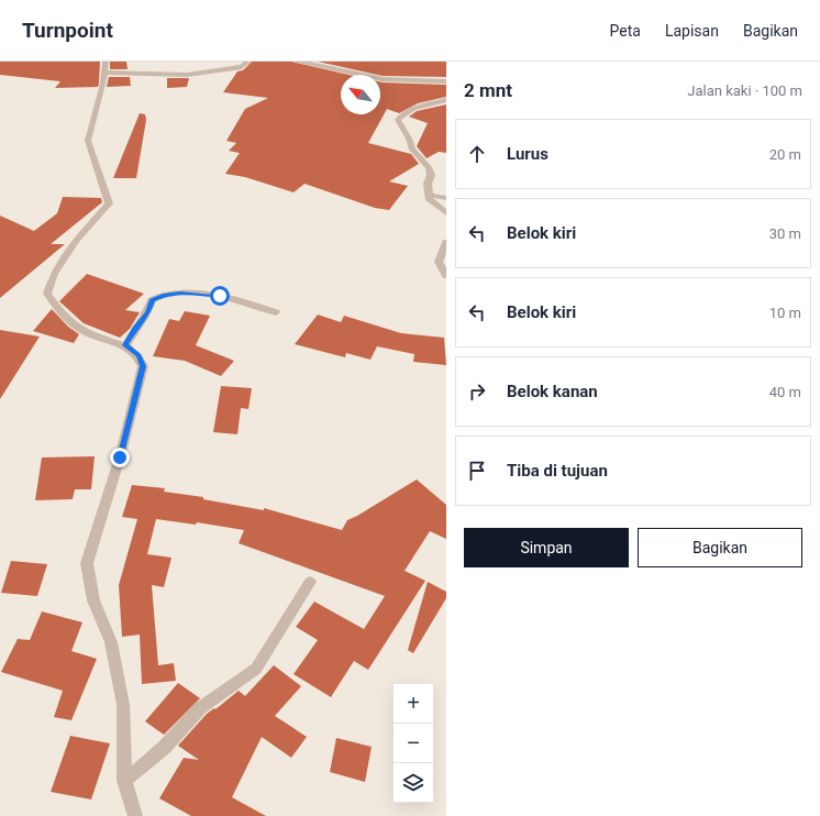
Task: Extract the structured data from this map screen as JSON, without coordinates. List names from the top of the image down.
{
  "north": "top left",
  "page": {
    "header": "Turnpoint",
    "nav": ["Peta", "Lapisan", "Bagikan"],
    "heading": ["2 mnt", "Jalan kaki · 100 m"],
    "list": [
      ["Lurus", "20 m"],
      ["Belok kiri", "30 m"],
      ["Belok kiri", "10 m"],
      ["Belok kanan", "40 m"],
      "Tiba di tujuan"
    ],
    "buttons": ["Simpan", "Bagikan"],
    "map_buttons": ["+", "−"]
  }
}
